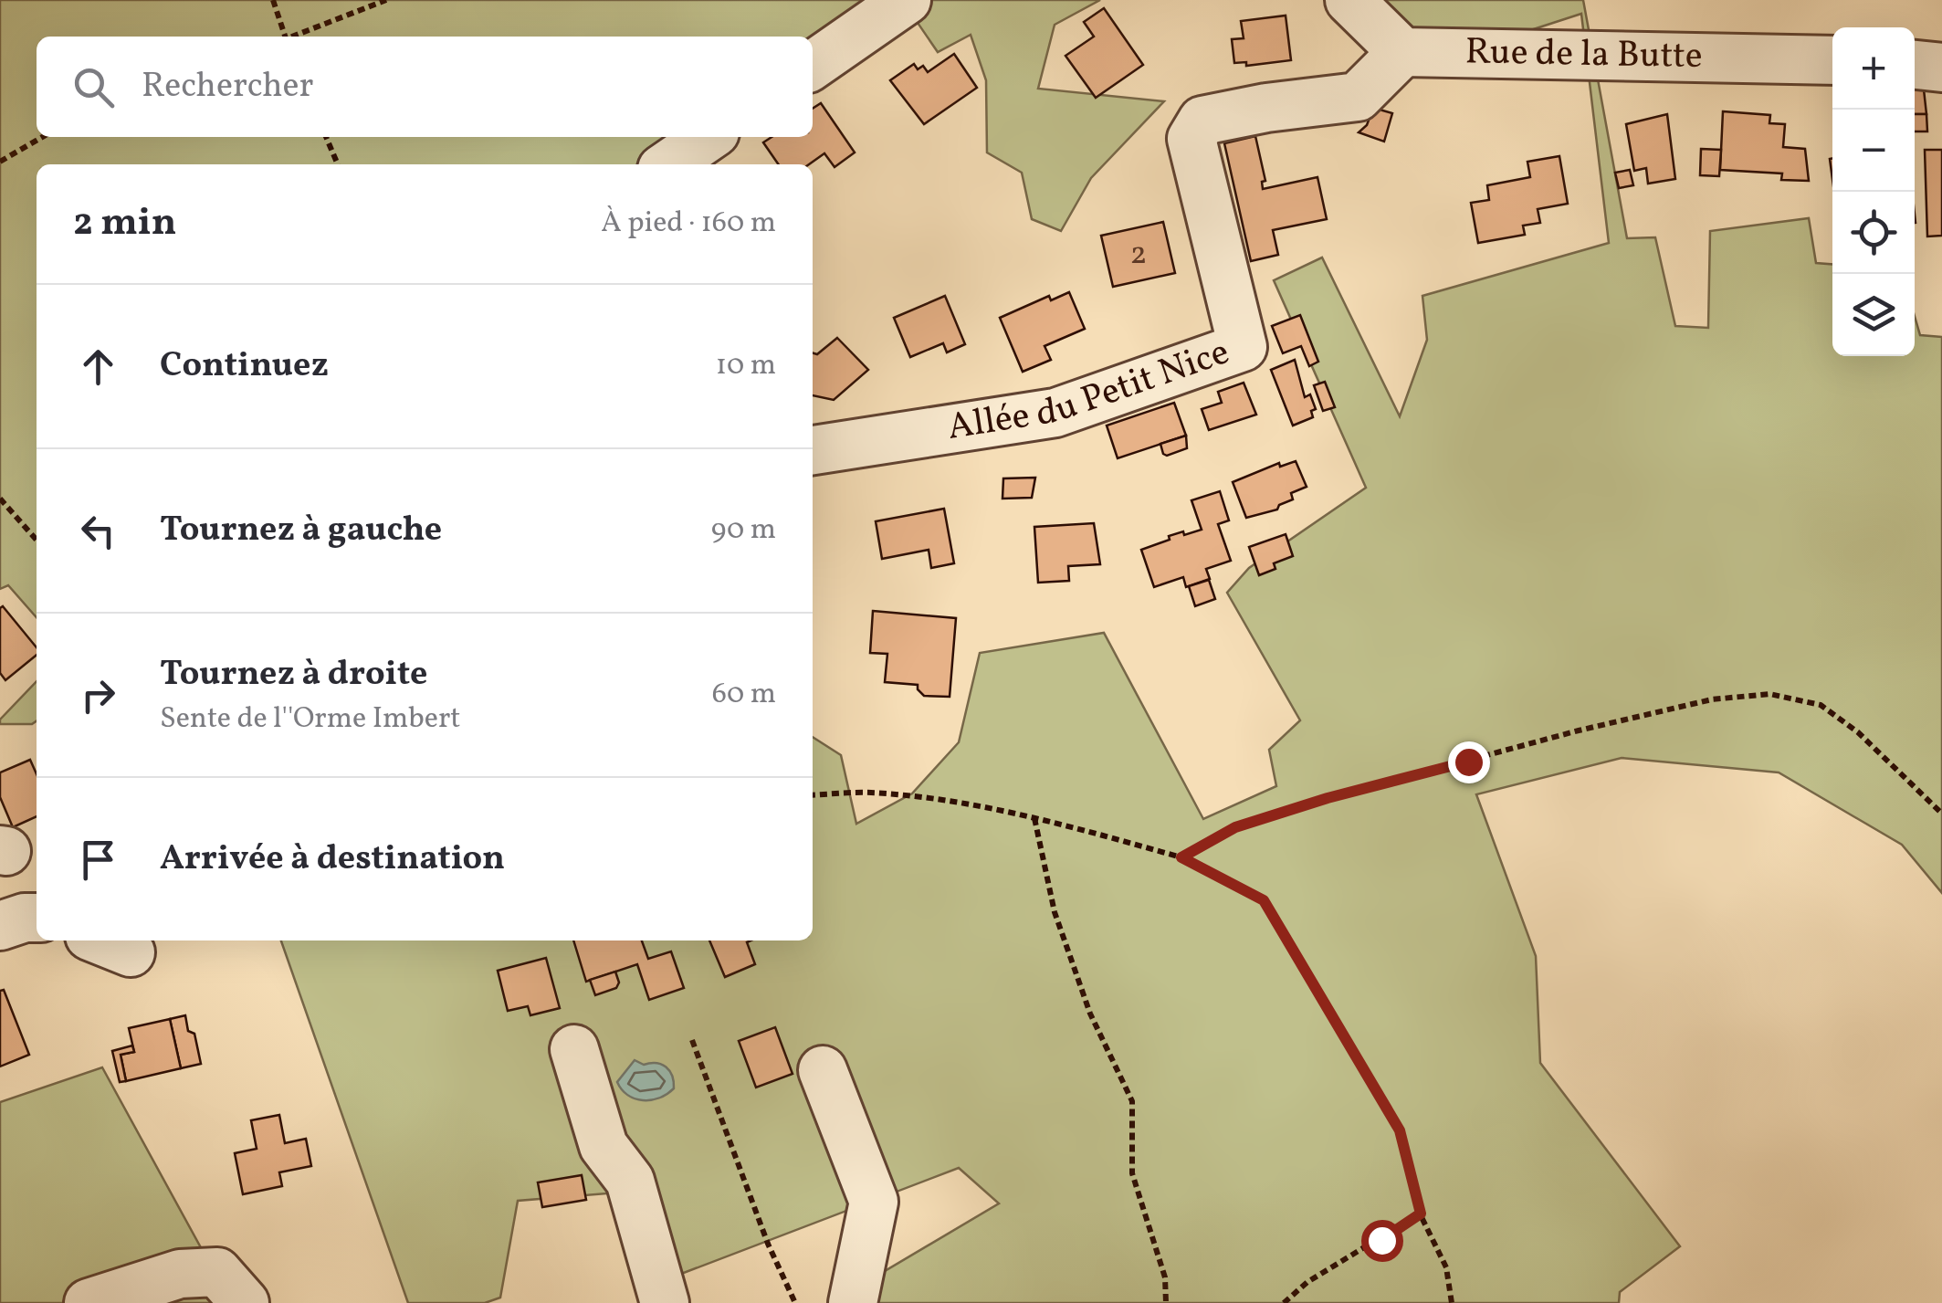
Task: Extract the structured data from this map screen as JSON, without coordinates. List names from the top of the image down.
{
  "streets": {
    "street": ["Rue de la Butte", "Allée du Petit Nice"]
  },
  "crossings": [
    ["Rue de la Butte", "Allée du Petit Nice"]
  ],
  "house_numbers": ["2"],
  "page": {
    "map_buttons": ["+", "−"],
    "search": "Rechercher",
    "heading": ["2 min", "À pied · 160 m"],
    "list": [
      ["Continuez", "10 m"],
      ["Tournez à gauche", "90 m"],
      ["Tournez à droite", "Sente de l''Orme Imbert", "60 m"],
      "Arrivée à destination"
    ]
  }
}
